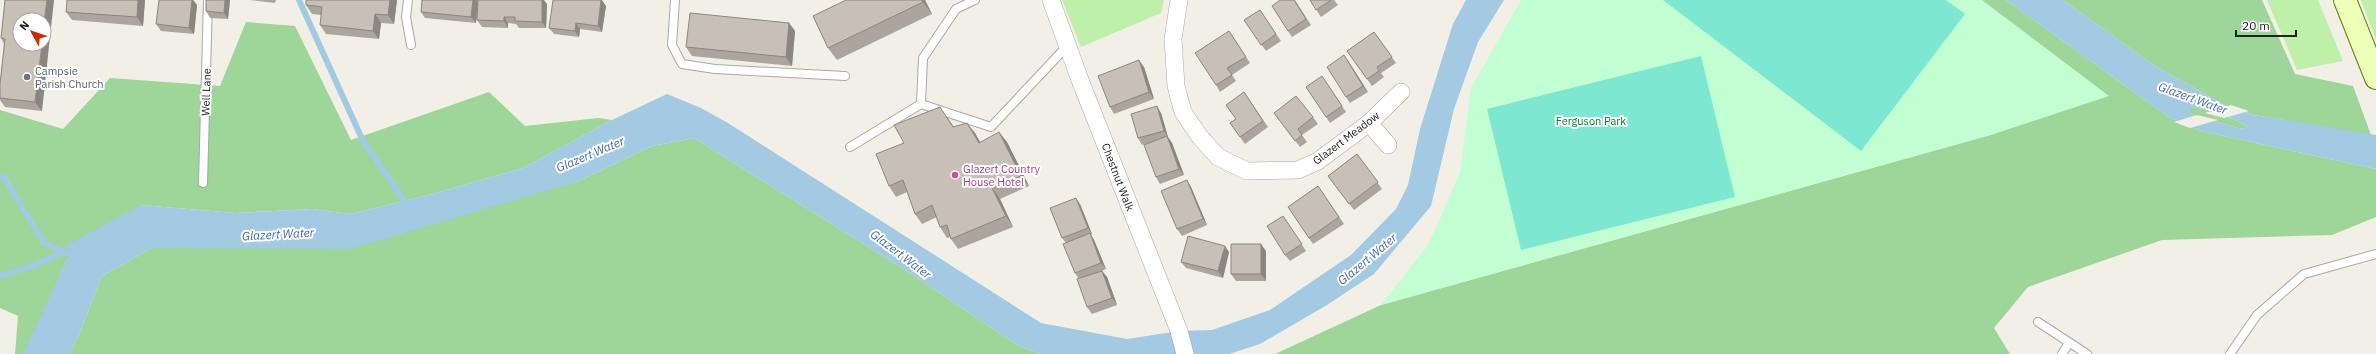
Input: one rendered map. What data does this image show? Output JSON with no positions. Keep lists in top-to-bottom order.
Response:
{
  "streets": {
    "street": ["Glazert Meadow", "Chestnut Walk"],
    "lane": ["Well Lane"]
  },
  "water": ["Glazert Water"],
  "parks": ["Ferguson Park"],
  "places": ["Campsie Parish Church", "Glazert Country House Hotel"],
  "scale_bar": "20 m",
  "north": "top left"
}
